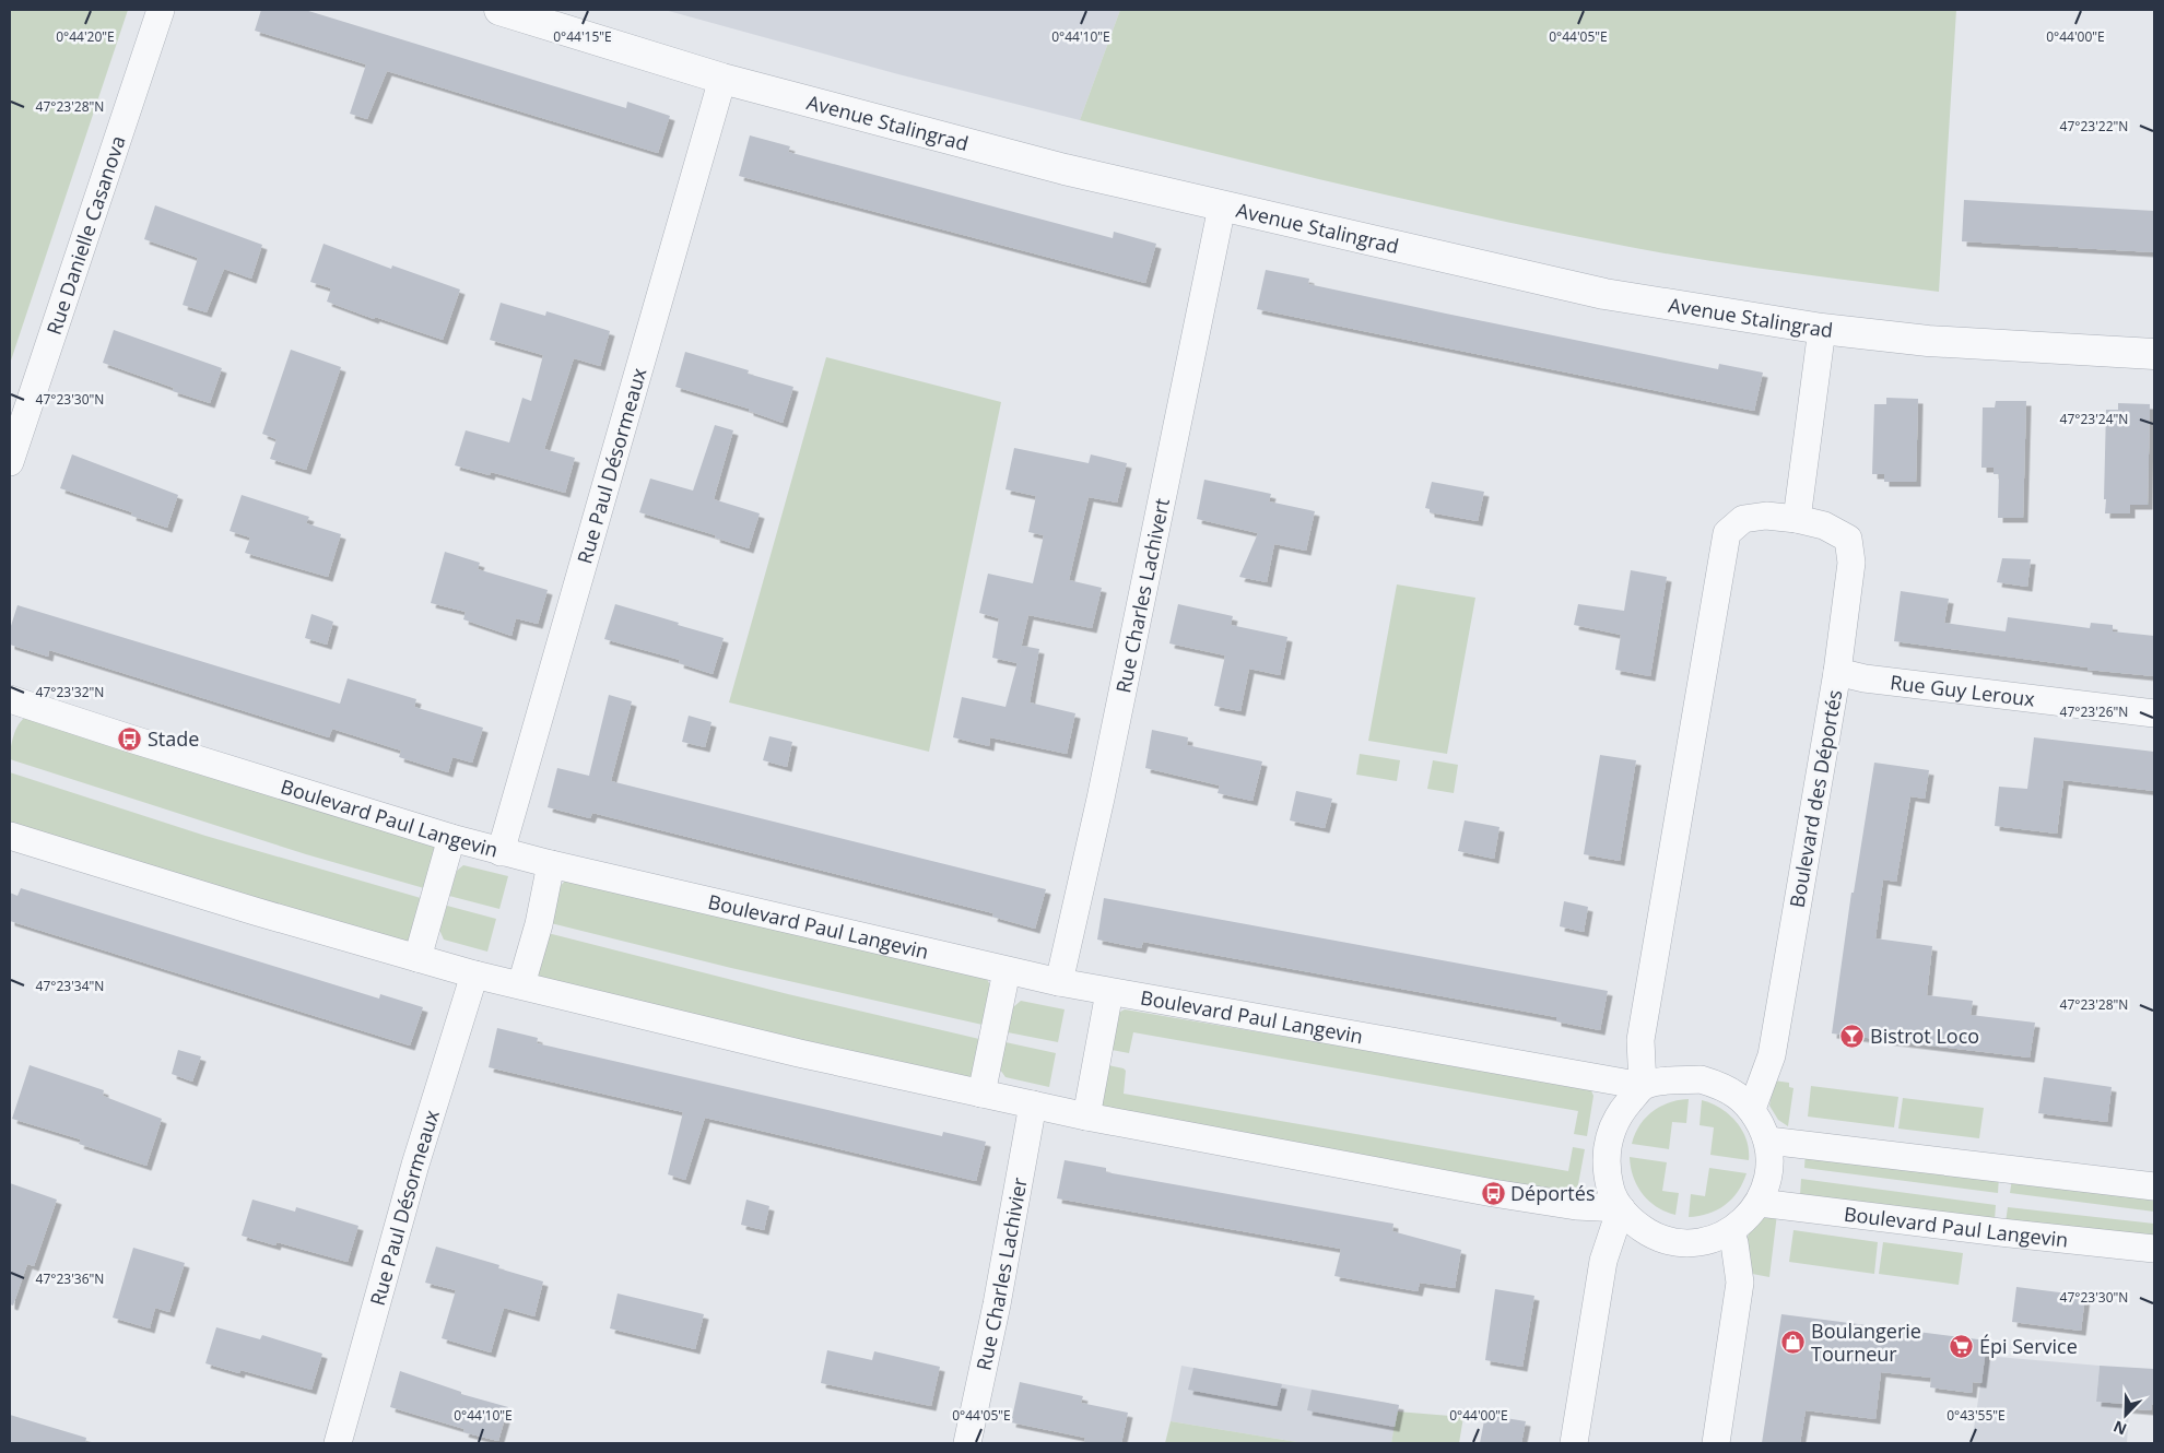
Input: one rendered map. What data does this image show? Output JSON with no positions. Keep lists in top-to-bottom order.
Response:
{
  "streets": {
    "street": [
      "Avenue Stalingrad",
      "Rue Danielle Casanova",
      "Rue Paul Désormeaux",
      "Rue Charles Lachivert",
      "Rue Guy Leroux",
      "Boulevard des Déportés",
      "Boulevard Paul Langevin",
      "Rue Charles Lachivier"
    ]
  },
  "crossings": [
    ["Avenue Stalingrad", "Rue Paul Désormeaux"],
    ["Avenue Stalingrad", "Rue Charles Lachivert"],
    ["Rue Paul Désormeaux", "Boulevard Paul Langevin"],
    ["Rue Charles Lachivert", "Boulevard Paul Langevin"],
    ["Rue Guy Leroux", "Boulevard des Déportés"],
    ["Boulevard des Déportés", "Boulevard Paul Langevin"]
  ],
  "places": {
    "bus stop": ["Stade", "Déportés"],
    "bar": ["Bistrot Loco"],
    "shop": ["Boulangerie Tourneur"],
    "supermarket": ["Épi Service"]
  },
  "north": "bottom left",
  "coordinates": [
    "0°44'20\"E",
    "0°44'15\"E",
    "0°44'10\"E",
    "0°44'05\"E",
    "0°44'00\"E",
    "47°23'28\"N",
    "47°23'22\"N",
    "47°23'30\"N",
    "47°23'24\"N",
    "47°23'32\"N",
    "47°23'26\"N",
    "47°23'34\"N",
    "47°23'36\"N",
    "0°43'55\"E"
  ]
}
